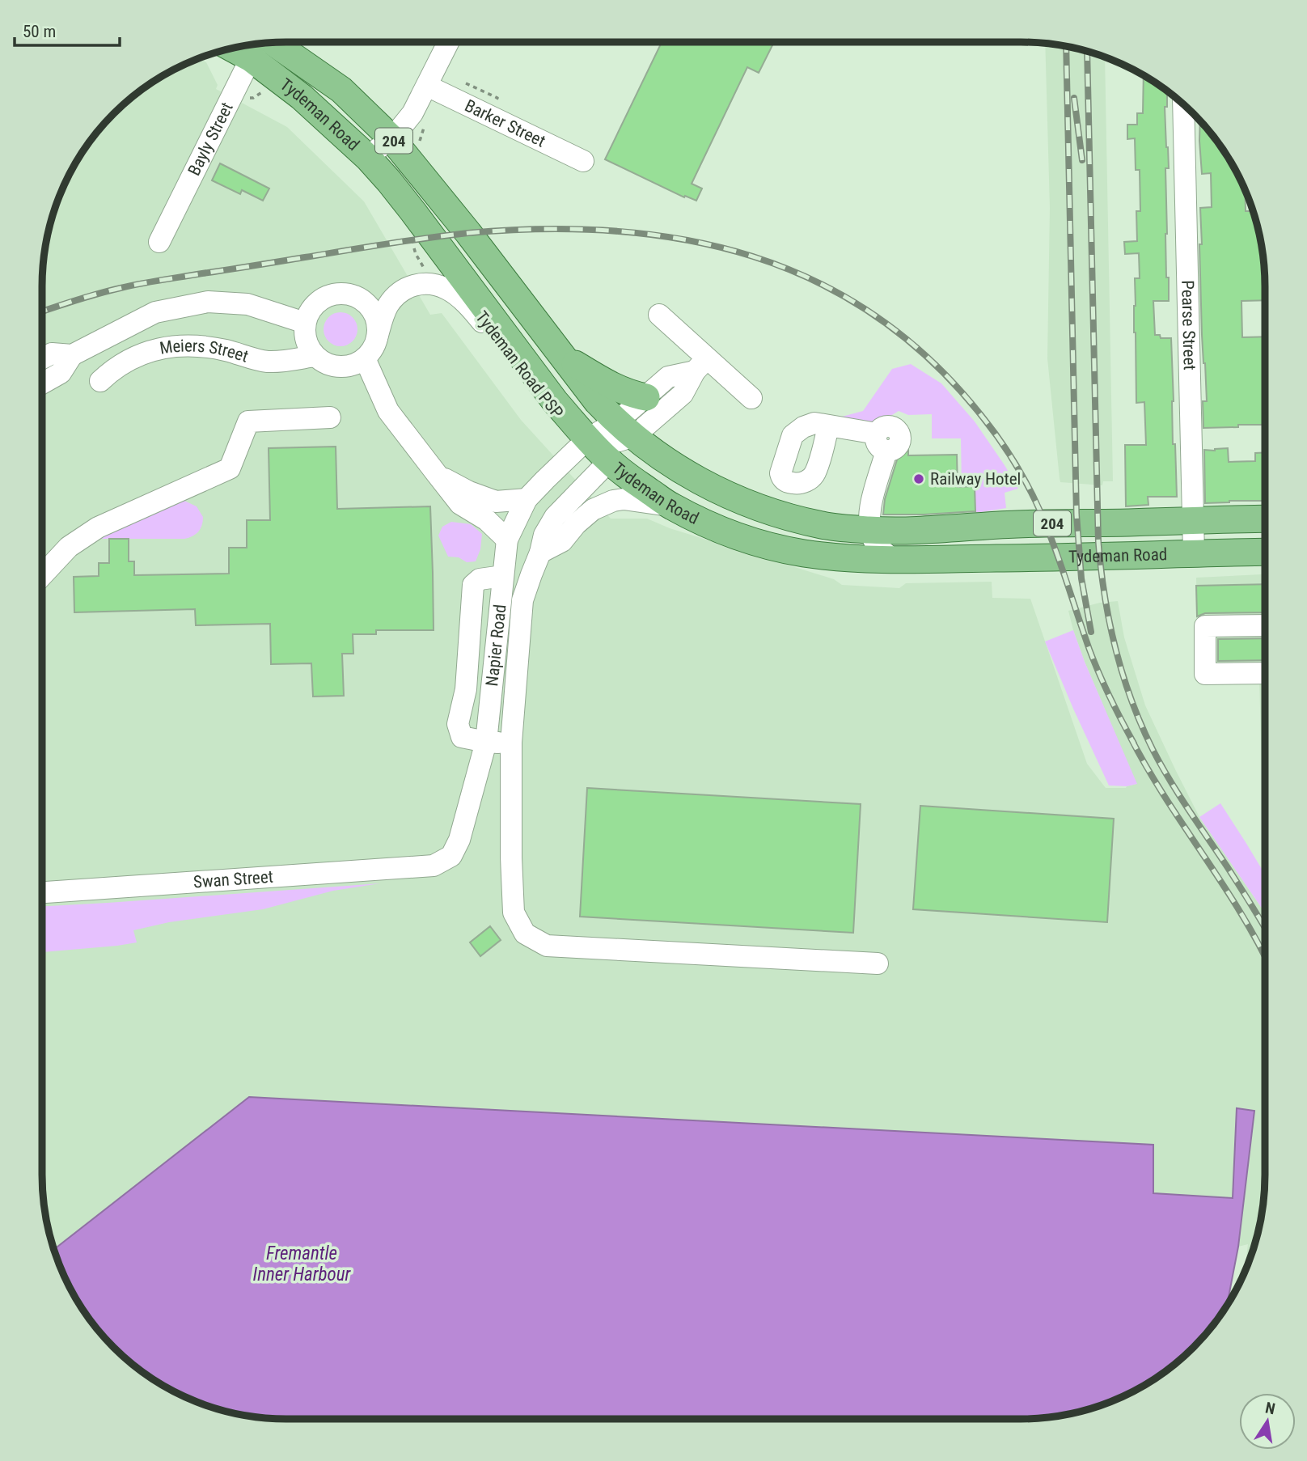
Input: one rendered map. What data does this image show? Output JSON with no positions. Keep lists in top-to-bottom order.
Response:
{
  "streets": {
    "main road": ["Tydeman Road", "204"],
    "street": [
      "Barker Street",
      "Bayly Street",
      "Pearse Street",
      "Meiers Street",
      "Napier Road",
      "Swan Street"
    ]
  },
  "crossings": [
    ["Tydeman Road", "Bayly Street"],
    ["Tydeman Road", "Pearse Street"],
    ["Tydeman Road", "Napier Road"],
    ["Napier Road", "Swan Street"]
  ],
  "water": ["Fremantle Inner Harbour"],
  "places": ["Railway Hotel"],
  "scale_bar": "50 m",
  "north": "top"
}
